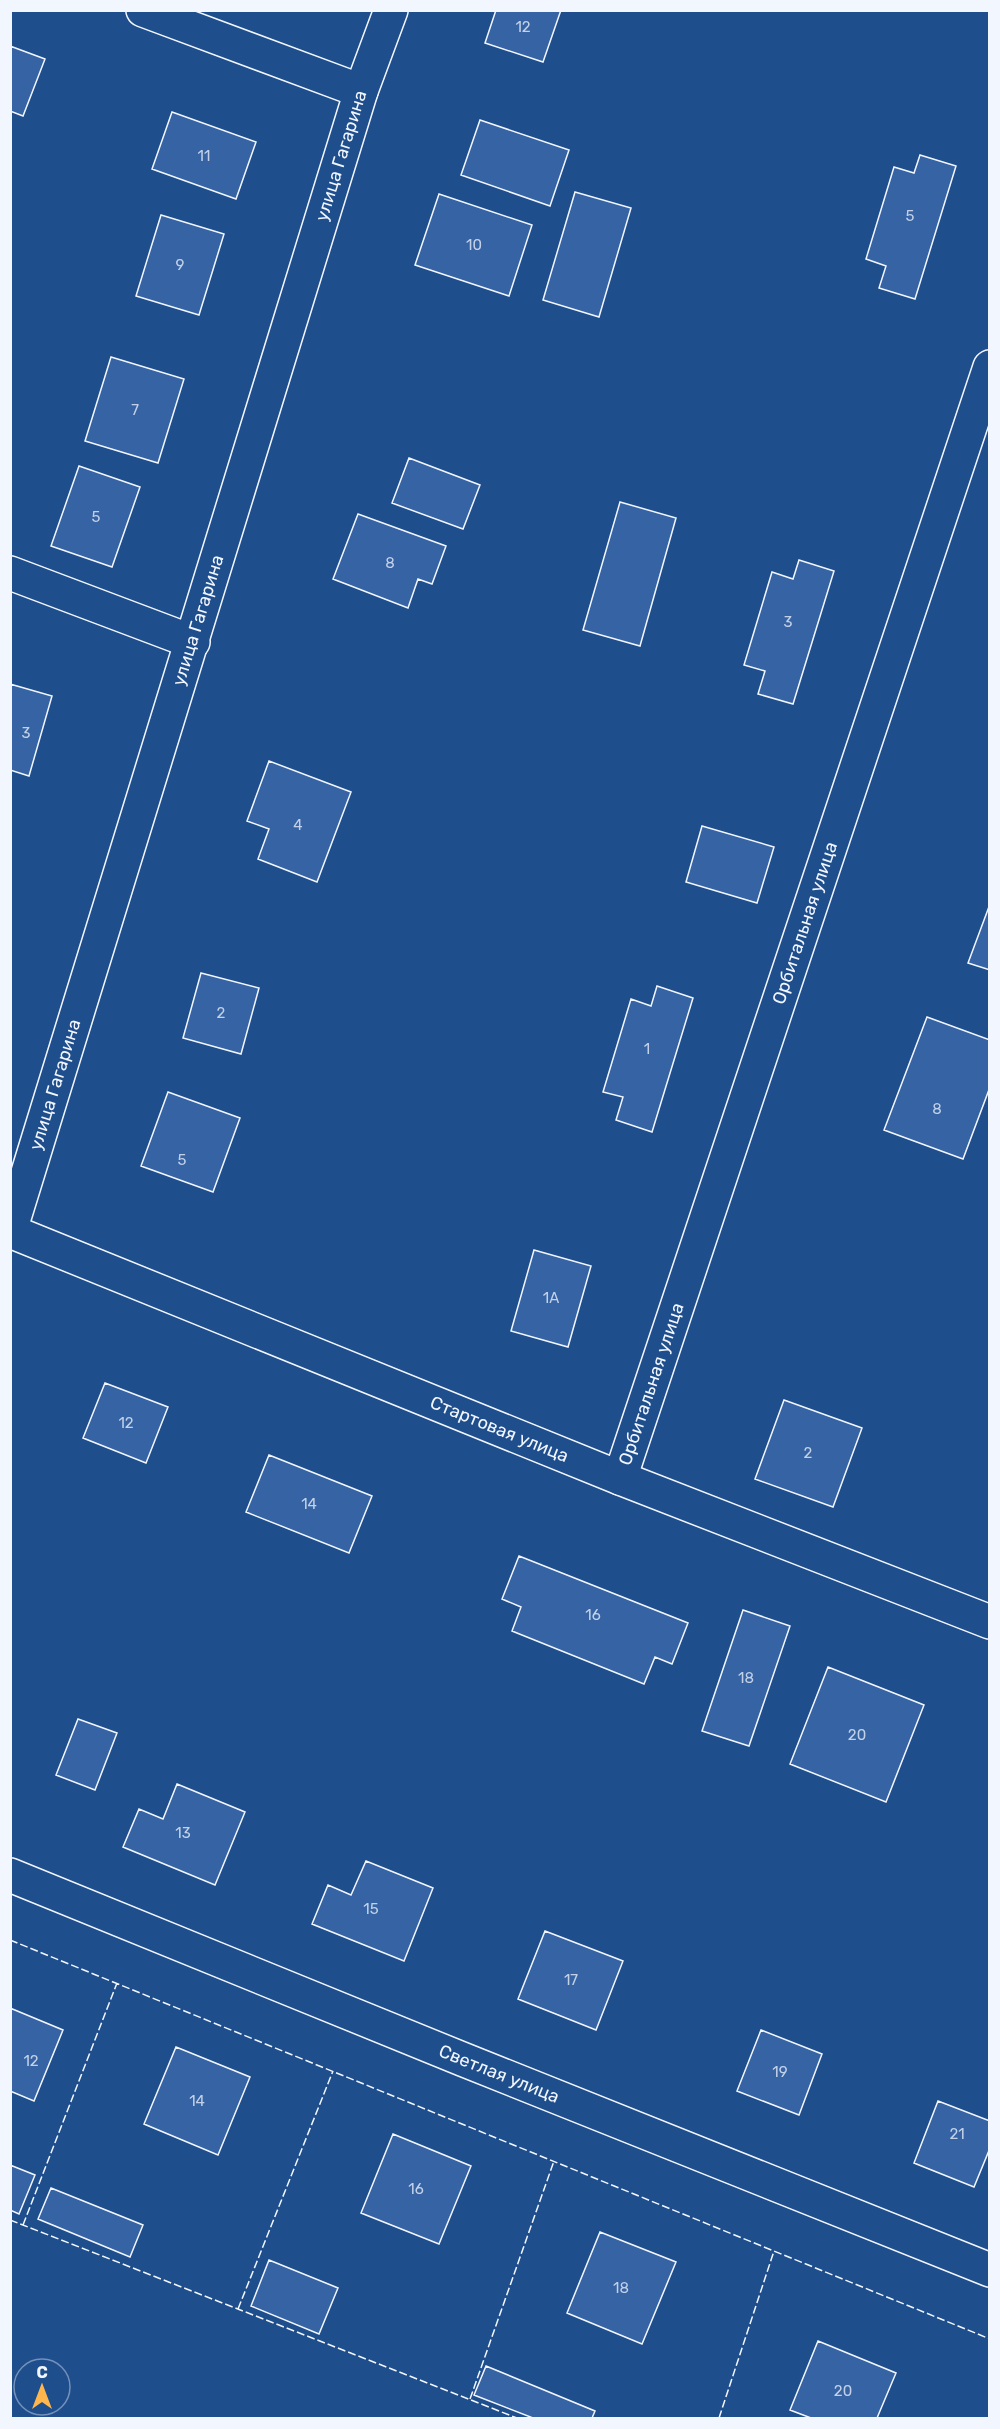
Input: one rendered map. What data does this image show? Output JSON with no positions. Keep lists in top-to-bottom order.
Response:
{
  "streets": {
    "street": [
      "улица Гагарина",
      "Орбитальная улица",
      "Стартовая улица",
      "Светлая улица"
    ]
  },
  "crossings": [
    ["улица Гагарина", "Стартовая улица"],
    ["Орбитальная улица", "Стартовая улица"]
  ],
  "house_numbers": [
    "12",
    "11",
    "5",
    "10",
    "9",
    "7",
    "5",
    "8",
    "3",
    "3",
    "4",
    "2",
    "1",
    "8",
    "5",
    "1А",
    "12",
    "2",
    "14",
    "16",
    "18",
    "20",
    "13",
    "15",
    "17",
    "12",
    "19",
    "14",
    "21",
    "16",
    "18",
    "20"
  ],
  "north": "top"
}
